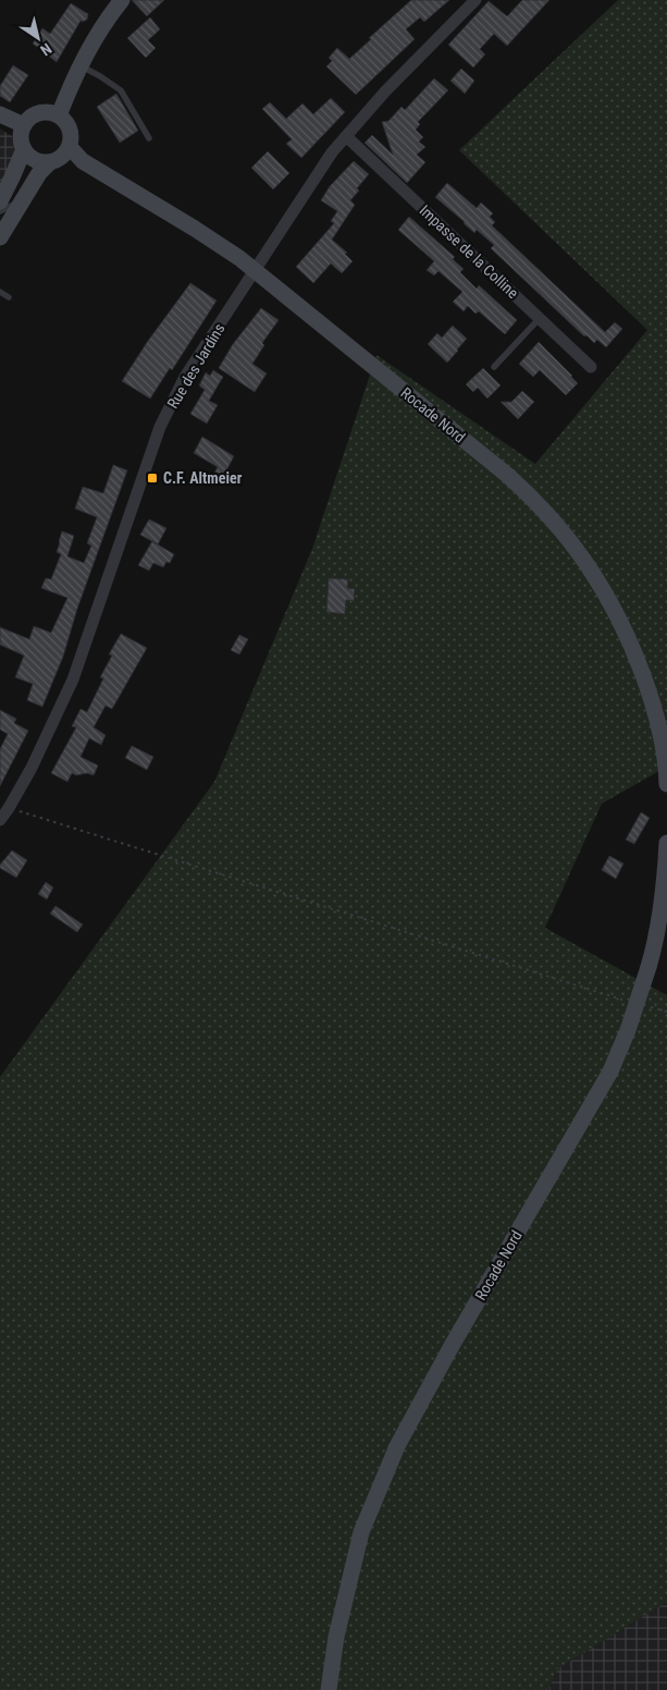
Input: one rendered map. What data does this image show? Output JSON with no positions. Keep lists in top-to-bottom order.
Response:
{
  "streets": {
    "main road": ["Rocade Nord"],
    "street": ["Impasse de la Colline", "Rue des Jardins"]
  },
  "crossings": [
    ["Impasse de la Colline", "Rue des Jardins"],
    ["Rue des Jardins", "Rocade Nord"]
  ],
  "places": {
    "transit": ["C.F. Altmeier"]
  },
  "north": "bottom right"
}
